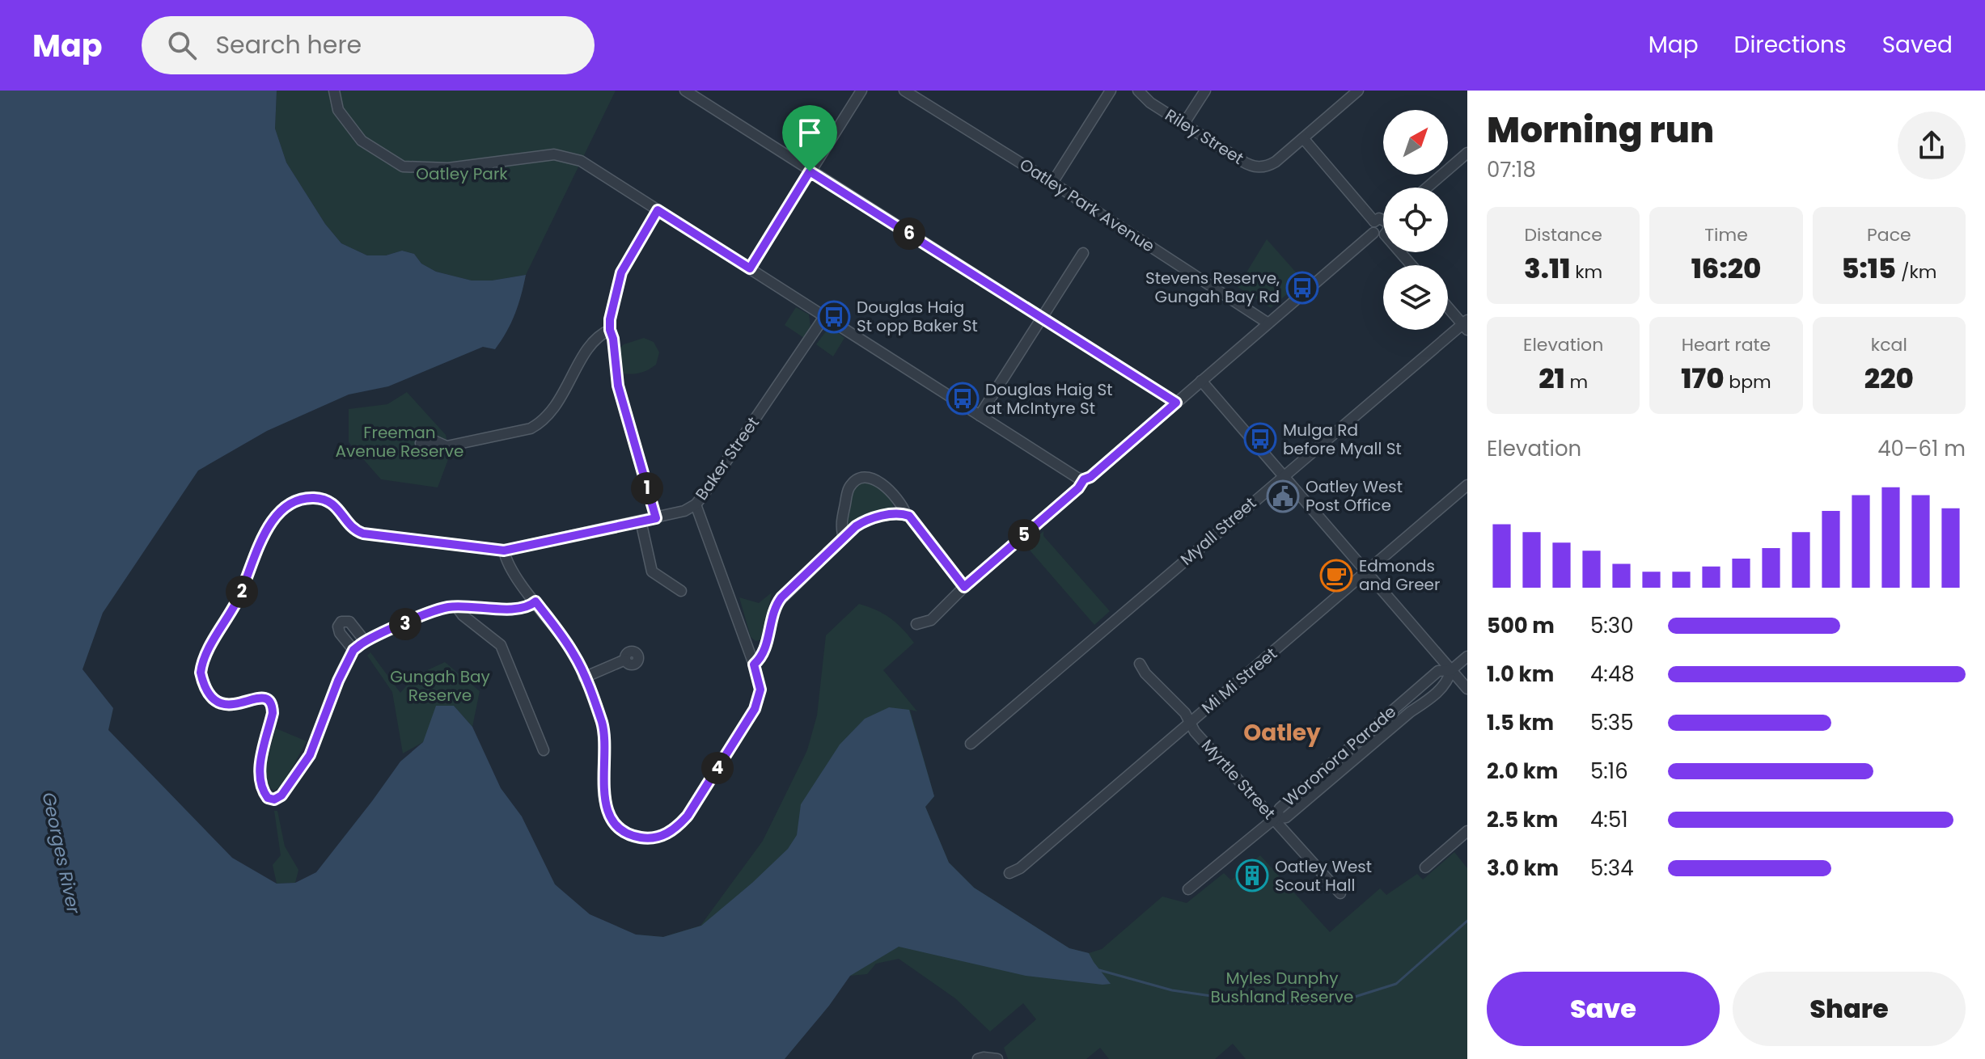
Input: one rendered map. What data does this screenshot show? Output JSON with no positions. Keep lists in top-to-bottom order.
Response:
{
  "streets": {
    "street": [
      "Riley Street",
      "Oatley Park Avenue",
      "Baker Street",
      "Myall Street",
      "Mi Mi Street",
      "Woronora Parade",
      "Myrtle Street"
    ]
  },
  "crossings": [
    ["Mi Mi Street", "Myrtle Street"],
    ["Woronora Parade", "Myrtle Street"]
  ],
  "districts": ["Oatley"],
  "water": ["Georges River"],
  "parks": [
    "Oatley Park",
    "Freeman Avenue Reserve",
    "Gungah Bay Reserve",
    "Myles Dunphy Bushland Reserve"
  ],
  "places": {
    "bus stop": [
      "Stevens Reserve, Gungah Bay Rd",
      "Douglas Haig St opp Baker St",
      "Douglas Haig St at McIntyre St",
      "Mulga Rd before Myall St"
    ],
    "public building": ["Oatley West Post Office"],
    "cafe": ["Edmonds and Greer"],
    "building": ["Oatley West Scout Hall"]
  },
  "north": "top right",
  "page": {
    "header": "Map",
    "search": "Search here",
    "nav": ["Map", "Directions", "Saved"],
    "heading": ["Morning run", "07:18"],
    "stats": [
      ["Distance", "3.11 km"],
      ["Time", "16:20"],
      ["Pace", "5:15 /km"],
      ["Elevation", "21 m"],
      ["Heart rate", "170 bpm"],
      ["kcal", "220"]
    ],
    "pins": [
      "6",
      "1",
      "5",
      "2",
      "3",
      "4"
    ],
    "chart": ["Elevation", "40–61 m"],
    "list": [
      {
        "name": "500 m",
        "note": "5:30"
      },
      {
        "name": "1.0 km",
        "note": "4:48"
      },
      {
        "name": "1.5 km",
        "note": "5:35"
      },
      {
        "name": "2.0 km",
        "note": "5:16"
      },
      {
        "name": "2.5 km",
        "note": "4:51"
      },
      {
        "name": "3.0 km",
        "note": "5:34"
      }
    ],
    "buttons": ["Save", "Share"]
  }
}
